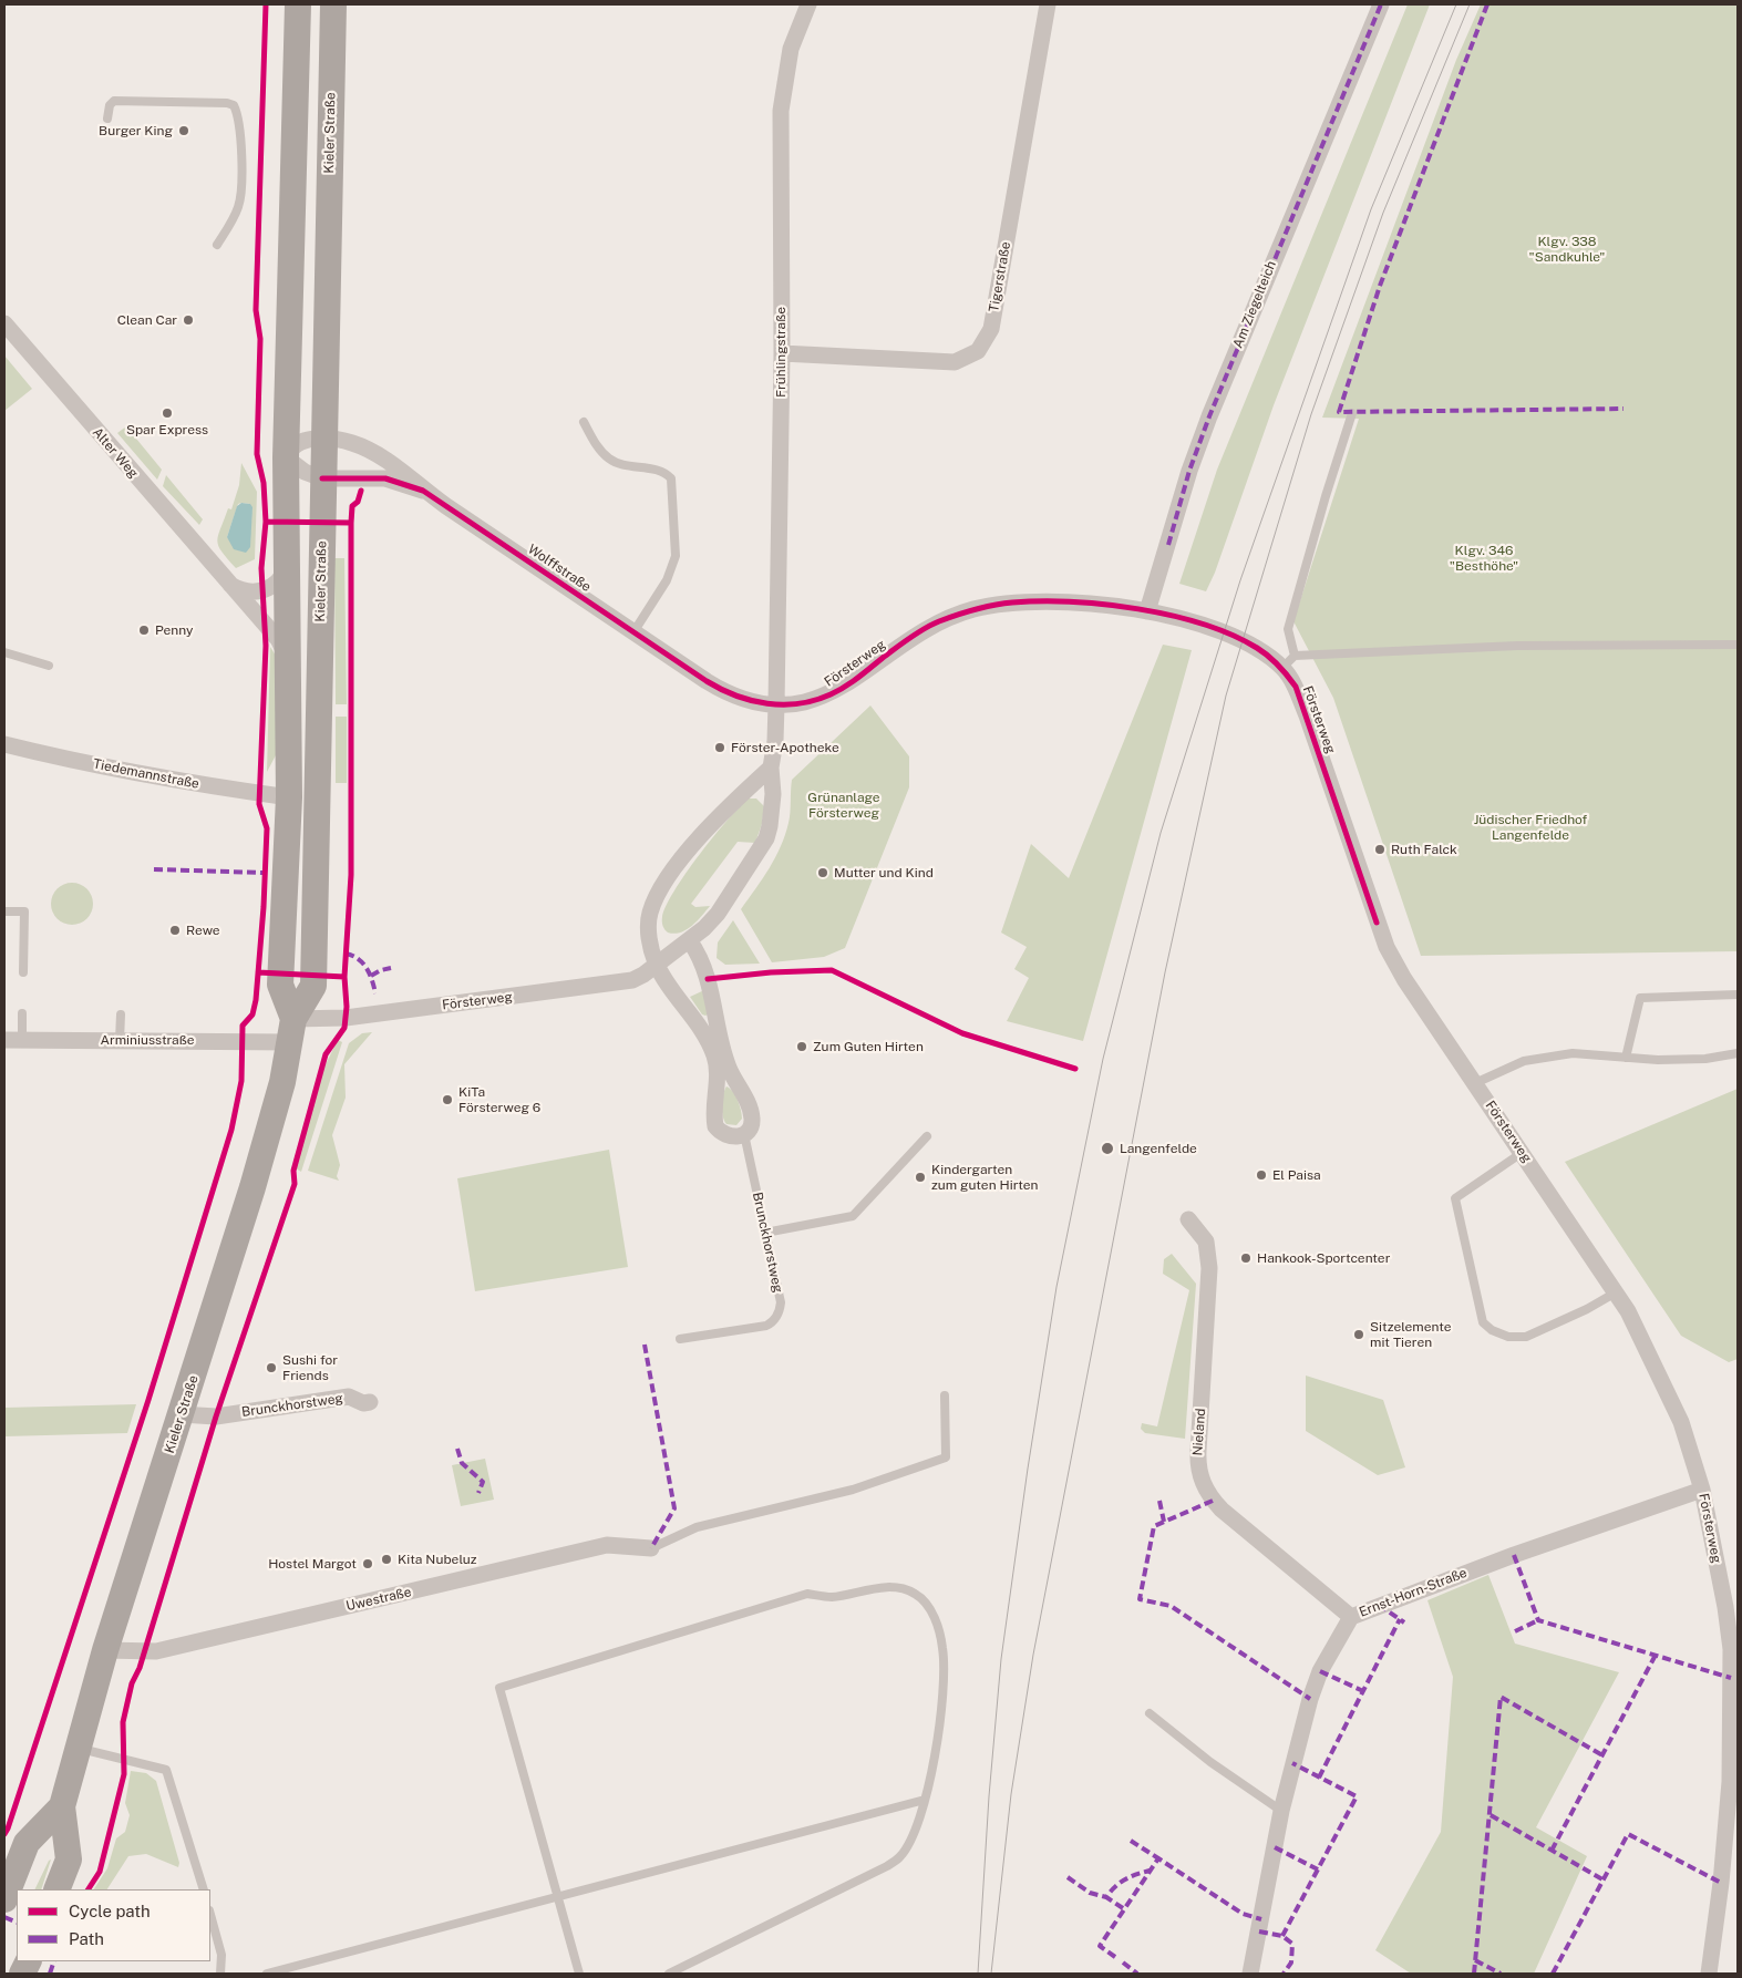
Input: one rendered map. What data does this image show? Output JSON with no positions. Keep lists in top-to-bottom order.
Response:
{
  "streets": {
    "main road": ["Kieler Straße"],
    "street": [
      "Tigerstraße",
      "Am Ziegelteich",
      "Frühlingstraße",
      "Alter Weg",
      "Wolffstraße",
      "Försterweg",
      "Tiedemannstraße",
      "Arminiusstraße",
      "Brunckhorstweg",
      "Nieland",
      "Ernst-Horn-Straße",
      "Uwestraße"
    ]
  },
  "crossings": [
    ["Kieler Straße", "Wolffstraße"],
    ["Kieler Straße", "Försterweg"],
    ["Kieler Straße", "Arminiusstraße"],
    ["Kieler Straße", "Brunckhorstweg"],
    ["Kieler Straße", "Uwestraße"],
    ["Tigerstraße", "Frühlingstraße"],
    ["Am Ziegelteich", "Försterweg"],
    ["Frühlingstraße", "Wolffstraße"],
    ["Frühlingstraße", "Försterweg"],
    ["Wolffstraße", "Försterweg"],
    ["Försterweg", "Arminiusstraße"],
    ["Försterweg", "Ernst-Horn-Straße"],
    ["Nieland", "Ernst-Horn-Straße"]
  ],
  "parks": [
    "Klgv. 338 \"Sandkuhle\"",
    "Klgv. 346 \"Besthöhe\"",
    "Grünanlage Försterweg",
    "Jüdischer Friedhof Langenfelde"
  ],
  "places": [
    "Burger King",
    "Clean Car",
    "Spar Express",
    "Penny",
    "Förster-Apotheke",
    "Ruth Falck",
    "Mutter und Kind",
    "Rewe",
    "Zum Guten Hirten",
    "KiTa Försterweg 6",
    "Langenfelde",
    "El Paisa",
    "Kindergarten zum guten Hirten",
    "Hankook-Sportcenter",
    "Sitzelemente mit Tieren",
    "Sushi for Friends",
    "Kita Nubeluz",
    "Hostel Margot"
  ],
  "legend": ["Cycle path", "Path"]
}
